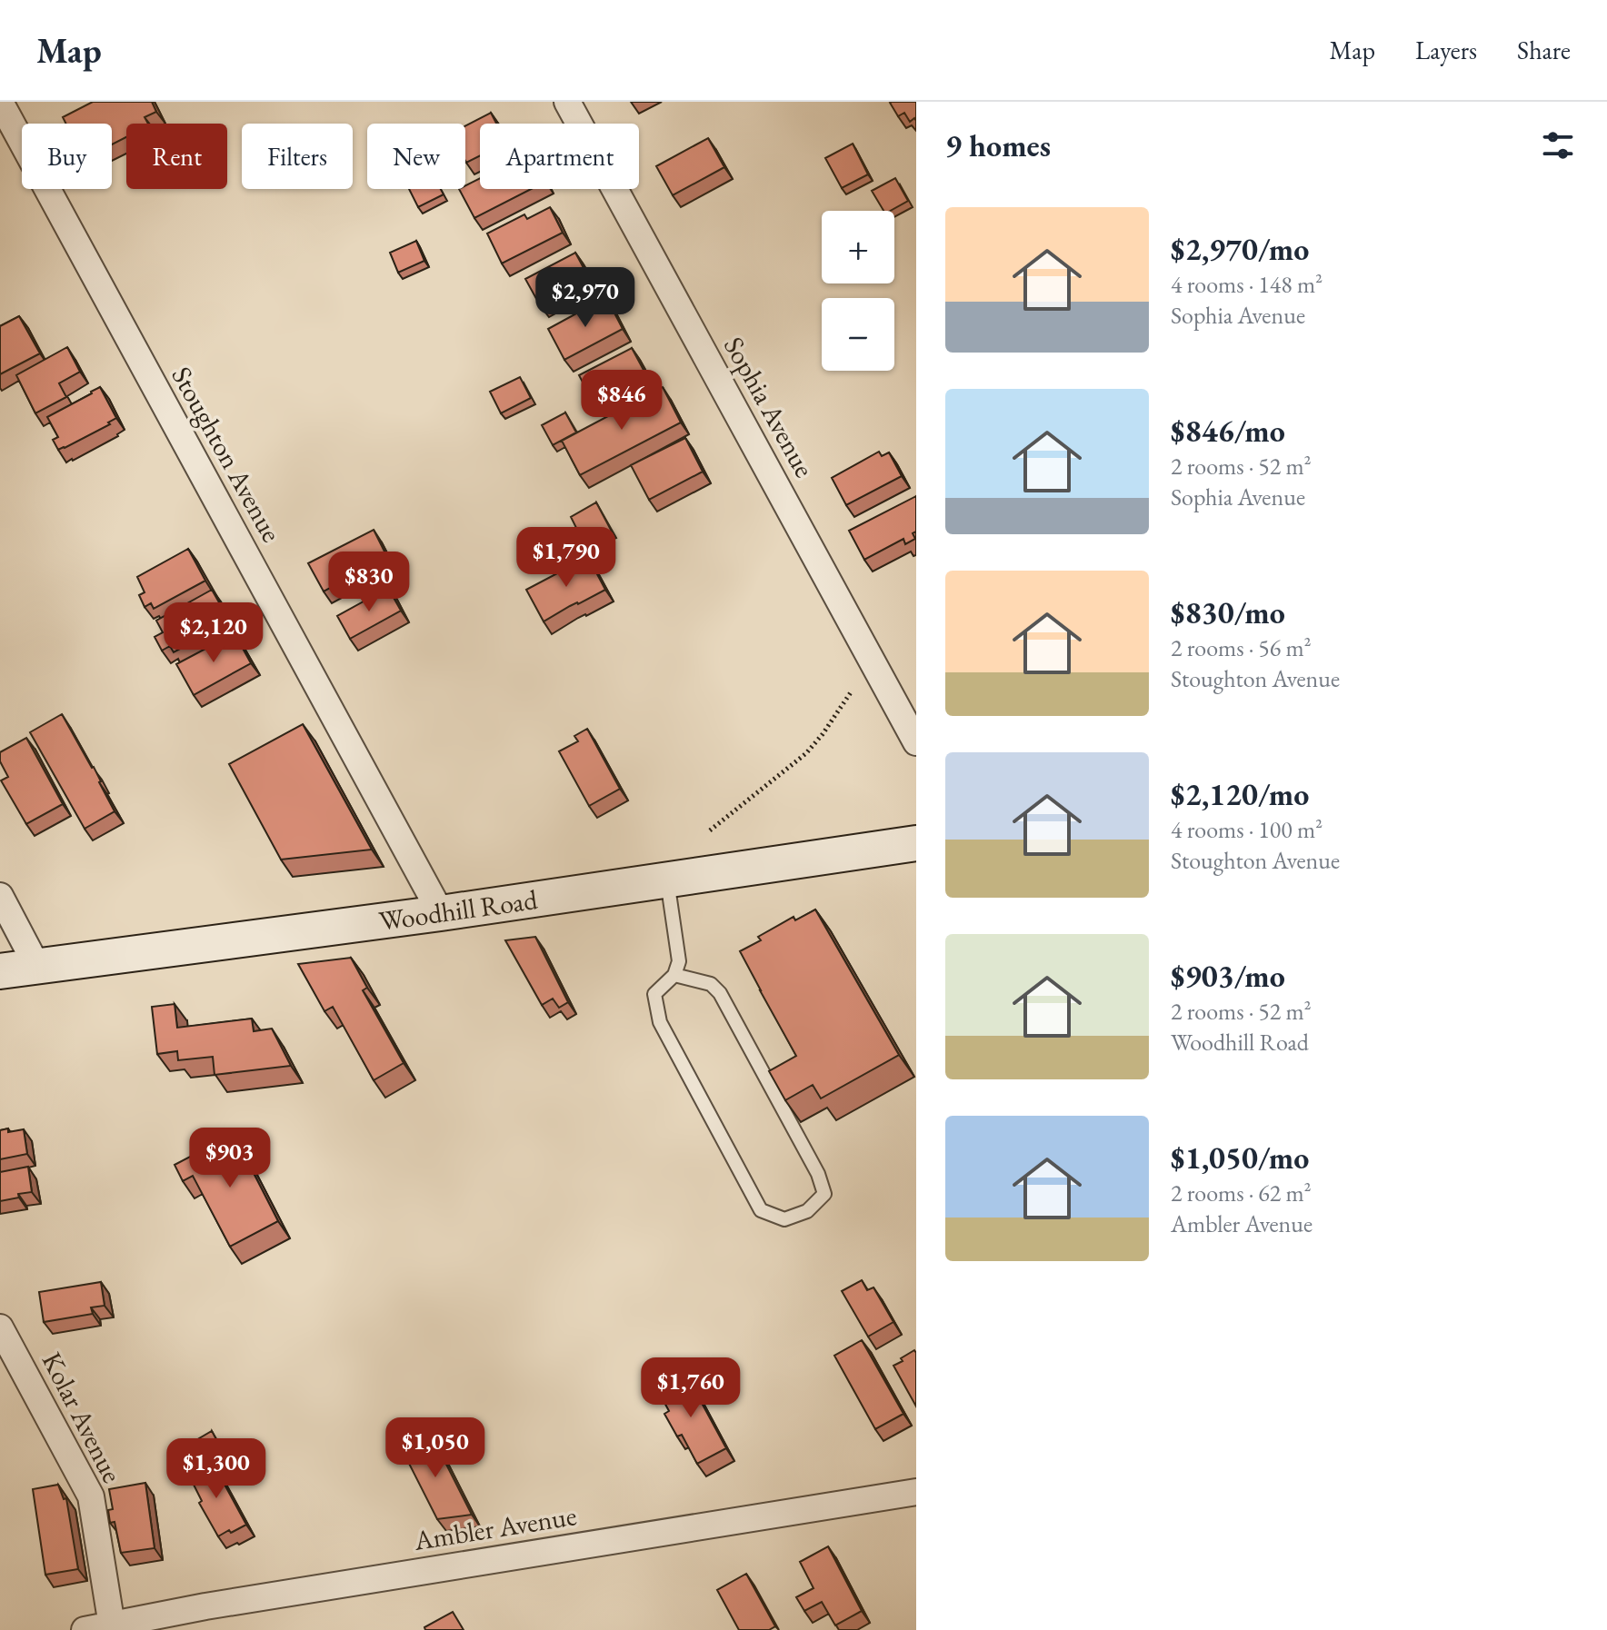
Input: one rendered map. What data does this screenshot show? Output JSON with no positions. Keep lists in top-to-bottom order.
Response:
{
  "streets": {
    "main road": ["Woodhill Road"],
    "street": [
      "Sophia Avenue",
      "Stoughton Avenue",
      "Kolar Avenue",
      "Ambler Avenue"
    ]
  },
  "crossings": [
    ["Stoughton Avenue", "Woodhill Road"],
    ["Kolar Avenue", "Ambler Avenue"]
  ],
  "page": {
    "header": "Map",
    "nav": ["Map", "Layers", "Share"],
    "heading": "9 homes",
    "chip": [
      "Buy",
      "Rent",
      "Filters",
      "New",
      "Apartment"
    ],
    "list": [
      {
        "name": "$2,970/mo",
        "note": "4 rooms · 148 m² · Sophia Avenue"
      },
      {
        "name": "$846/mo",
        "note": "2 rooms · 52 m² · Sophia Avenue"
      },
      {
        "name": "$830/mo",
        "note": "2 rooms · 56 m² · Stoughton Avenue"
      },
      {
        "name": "$2,120/mo",
        "note": "4 rooms · 100 m² · Stoughton Avenue"
      },
      {
        "name": "$903/mo",
        "note": "2 rooms · 52 m² · Woodhill Road"
      },
      {
        "name": "$1,050/mo",
        "note": "2 rooms · 62 m² · Ambler Avenue"
      }
    ],
    "map_buttons": ["+", "−"],
    "price": [
      "$2,970",
      "$846",
      "$1,790",
      "$830",
      "$2,120",
      "$903",
      "$1,760",
      "$1,050",
      "$1,300"
    ]
  }
}
